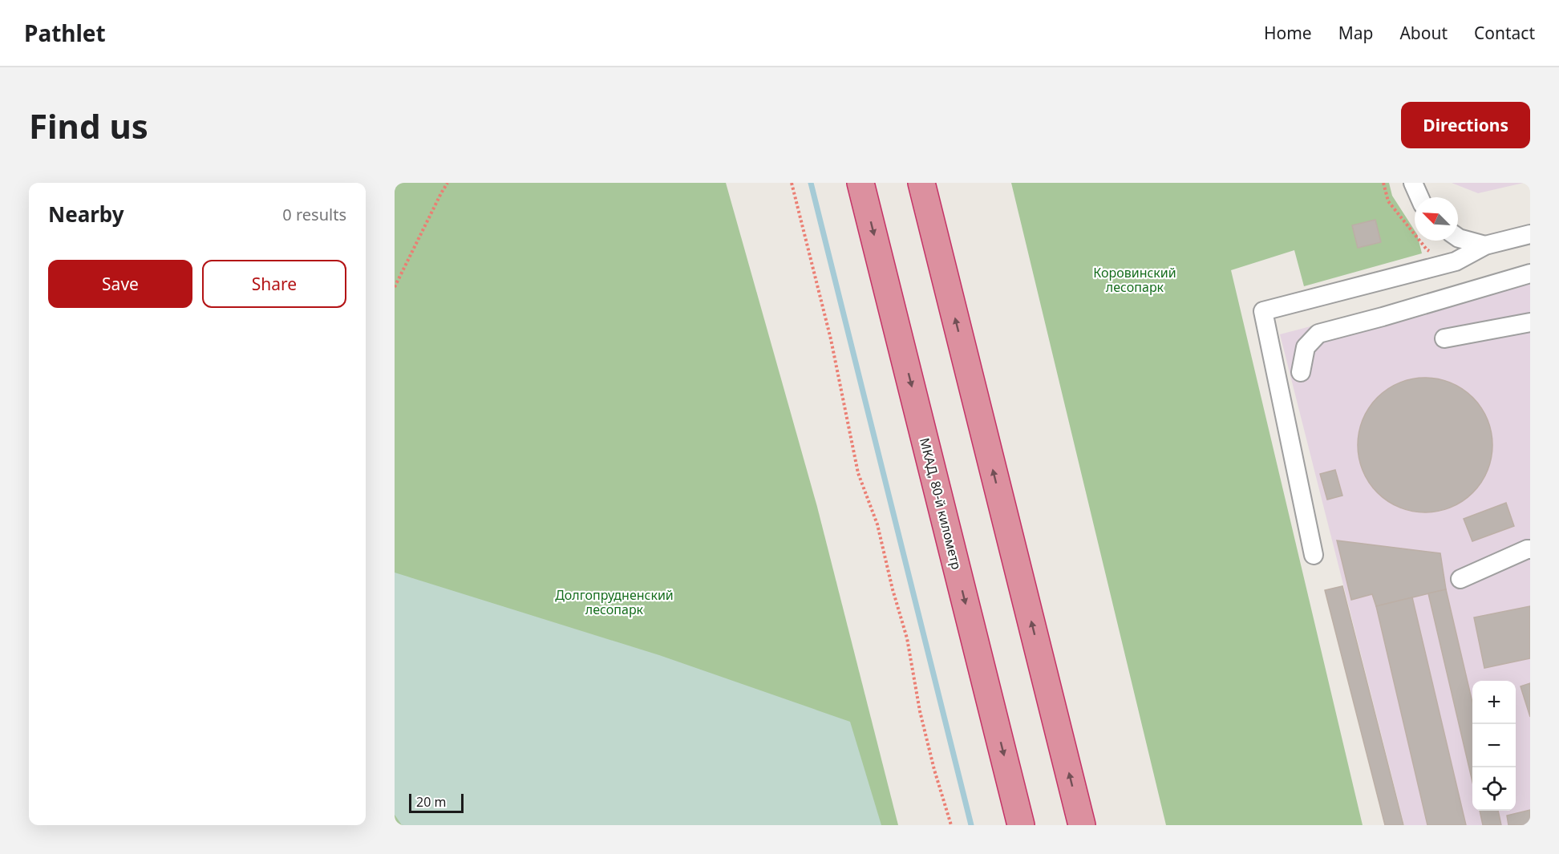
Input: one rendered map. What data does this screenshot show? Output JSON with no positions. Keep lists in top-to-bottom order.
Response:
{
  "streets": {
    "highway": ["МКАД, 80-й километр"]
  },
  "parks": ["Коровинский лесопарк", "Долгопрудненский лесопарк"],
  "scale_bar": "20 m",
  "north": "top left",
  "page": {
    "header": "Pathlet",
    "nav": [
      "Home",
      "Map",
      "About",
      "Contact"
    ],
    "buttons": [
      "Directions",
      ["Save", "Share"]
    ],
    "title": "Find us",
    "heading": ["Nearby", "0 results"],
    "map_buttons": ["+", "−"],
    "scale": "20 m"
  }
}
